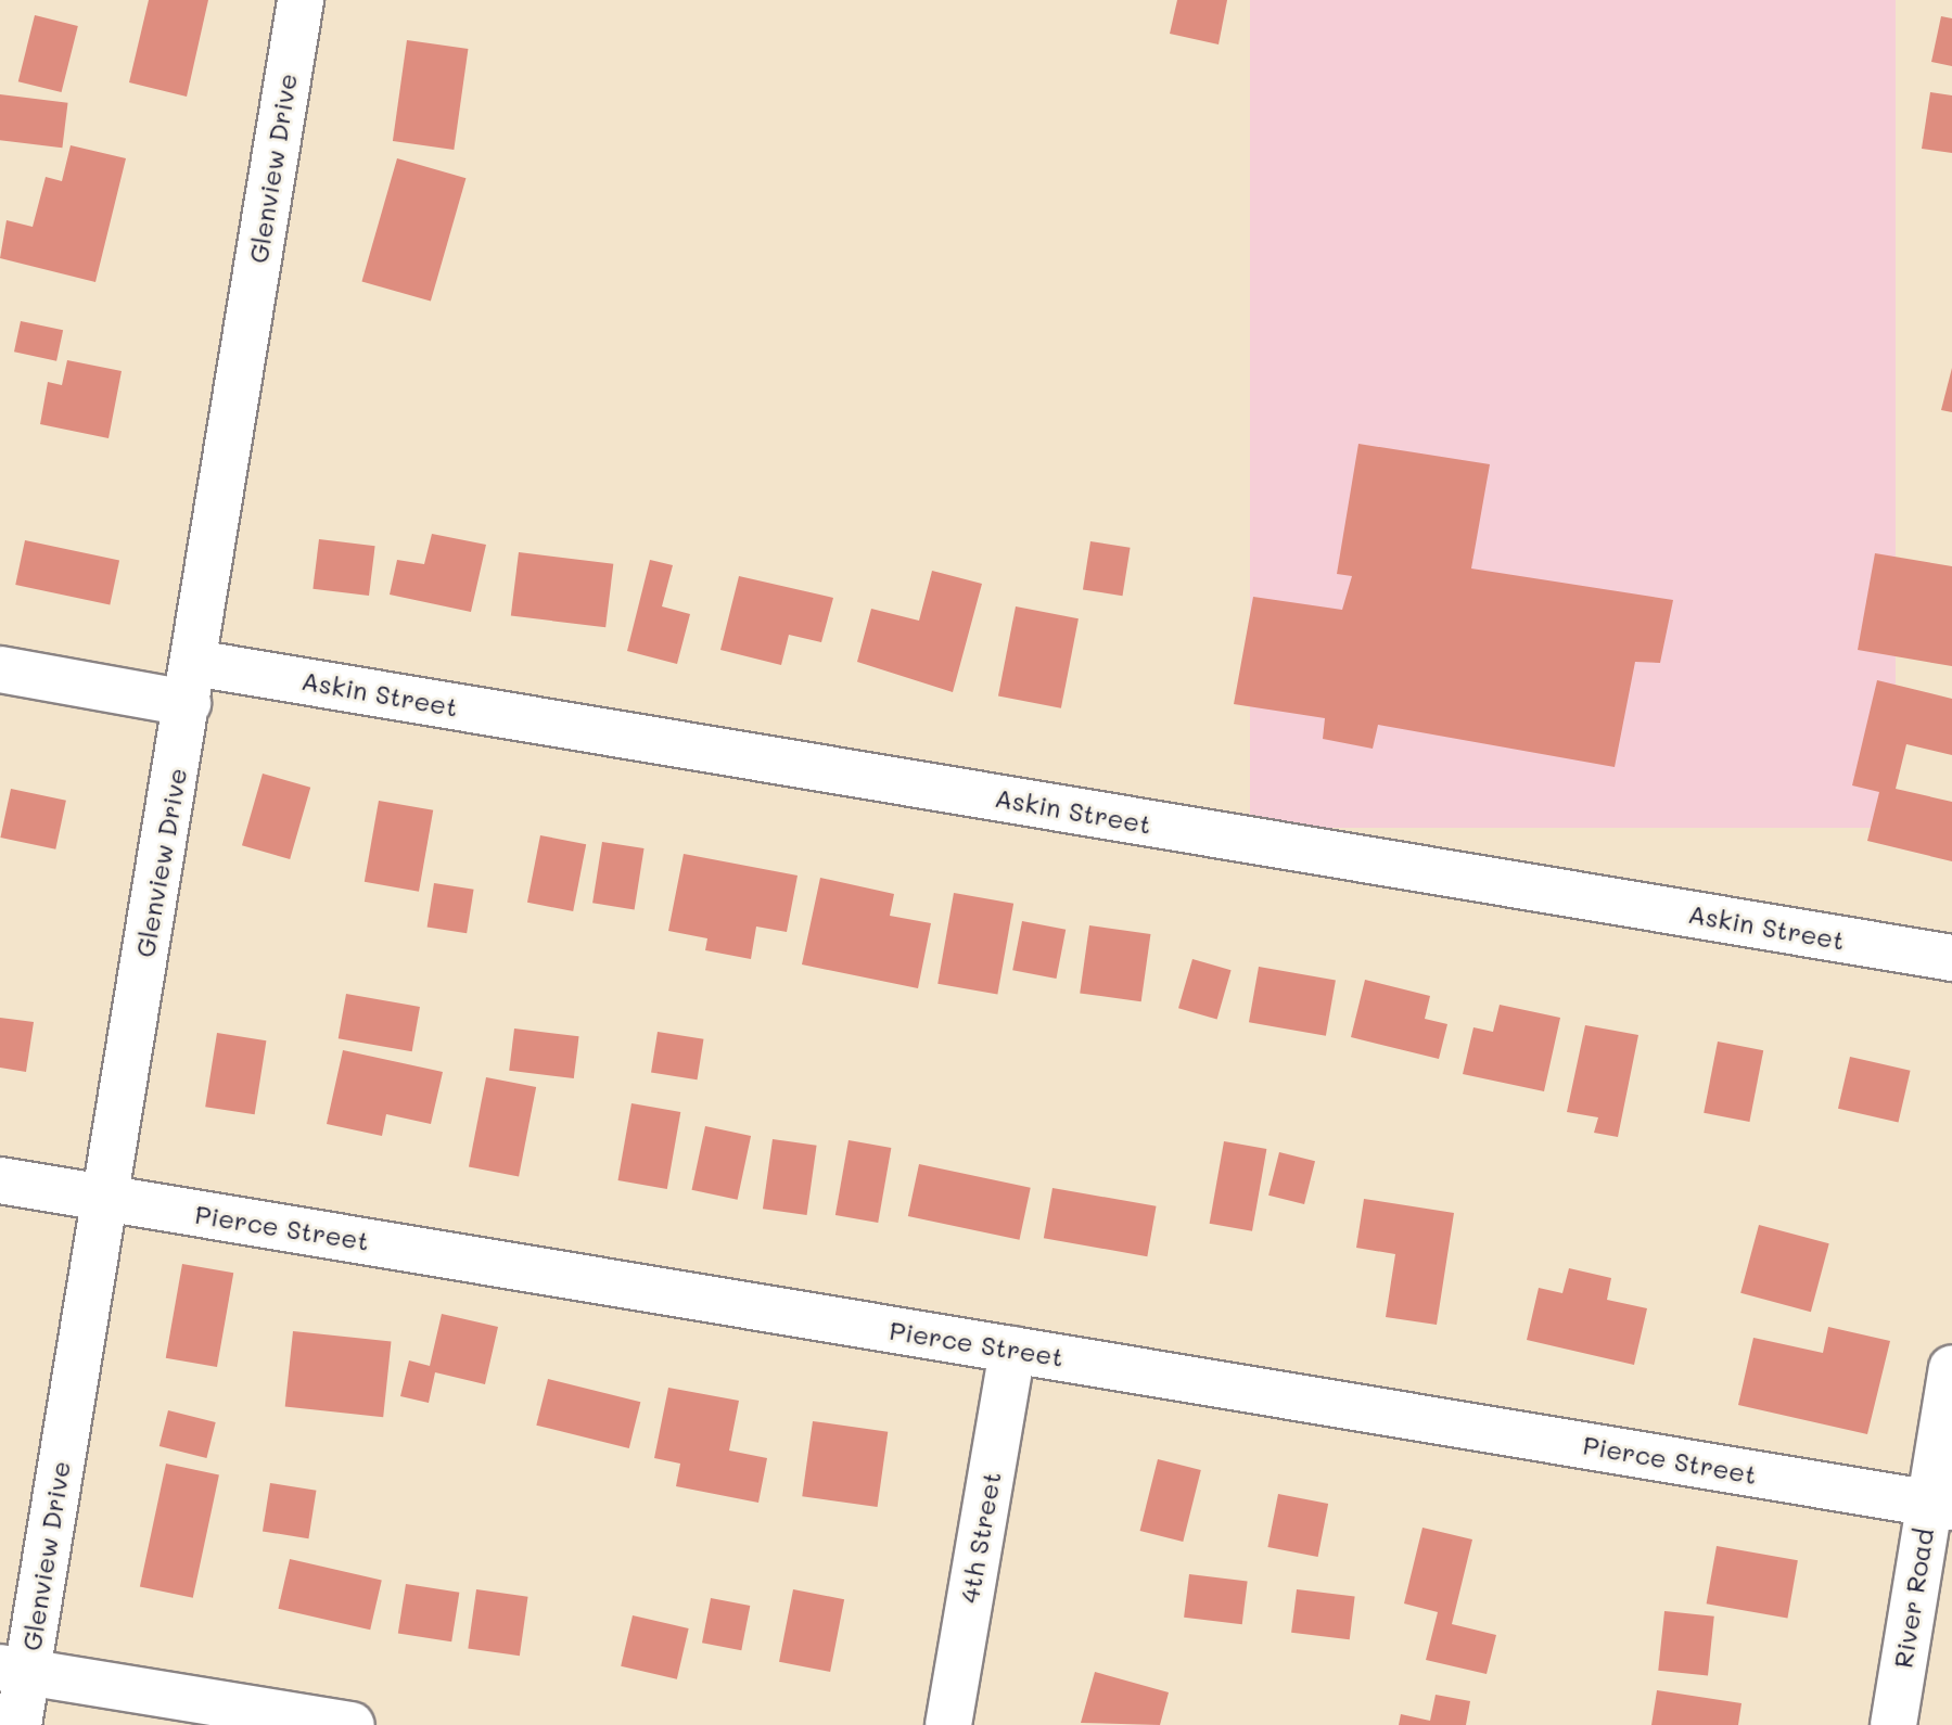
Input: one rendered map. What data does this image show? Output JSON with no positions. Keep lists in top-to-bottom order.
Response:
{
  "streets": {
    "street": [
      "Glenview Drive",
      "Askin Street",
      "Pierce Street",
      "4th Street",
      "River Road"
    ]
  },
  "crossings": [
    ["Glenview Drive", "Askin Street"],
    ["Glenview Drive", "Pierce Street"],
    ["Pierce Street", "4th Street"],
    ["Pierce Street", "River Road"]
  ]
}
